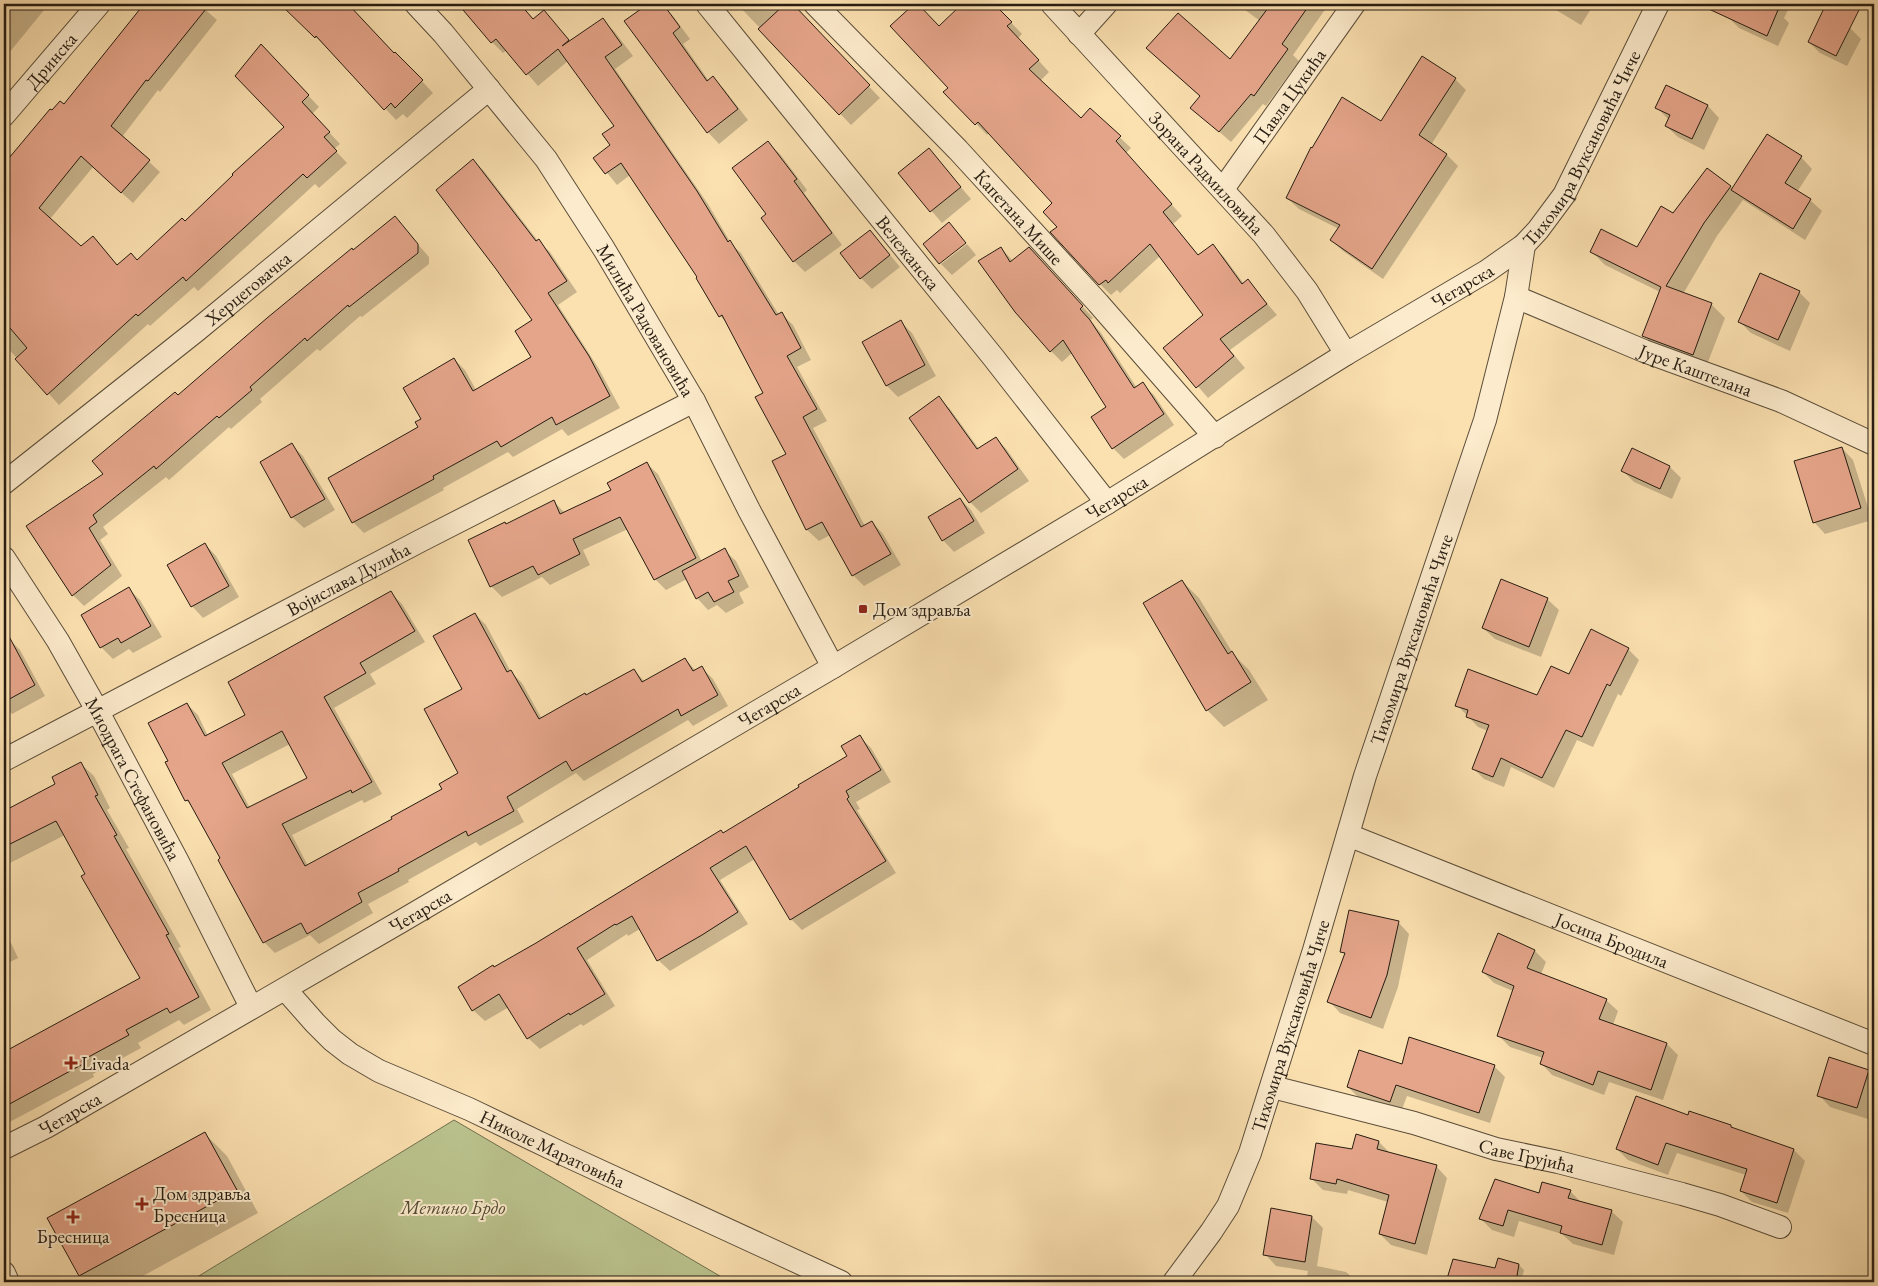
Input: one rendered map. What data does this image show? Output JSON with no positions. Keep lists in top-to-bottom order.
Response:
{
  "streets": {
    "street": [
      "Дринска",
      "Павла Цукића",
      "Тихомира Вуксановића Чиче",
      "Зорана Радмиловића",
      "Капетана Мише",
      "Вележанска",
      "Чегарска",
      "Херцеговачка",
      "Милића Радовановића",
      "Јуре Каштелана",
      "Војислава Дулића",
      "Миодрага Стефановића",
      "Јосипа Бродила",
      "Николе Маратовића",
      "Саве Грујића"
    ]
  },
  "crossings": [
    ["Павла Цукића", "Зорана Радмиловића"],
    ["Тихомира Вуксановића Чиче", "Чегарска"],
    ["Тихомира Вуксановића Чиче", "Јуре Каштелана"],
    ["Тихомира Вуксановића Чиче", "Јосипа Бродила"],
    ["Тихомира Вуксановића Чиче", "Саве Грујића"],
    ["Зорана Радмиловића", "Чегарска"],
    ["Капетана Мише", "Чегарска"],
    ["Вележанска", "Чегарска"],
    ["Чегарска", "Милића Радовановића"],
    ["Чегарска", "Миодрага Стефановића"],
    ["Чегарска", "Николе Маратовића"],
    ["Херцеговачка", "Милића Радовановића"],
    ["Милића Радовановића", "Војислава Дулића"],
    ["Војислава Дулића", "Миодрага Стефановића"]
  ],
  "parks": ["Метино Брдо"],
  "places": {
    "transit": ["Дом здравља"],
    "health": ["Livada", "Дом здравља Бресница", "Бресница"]
  }
}
